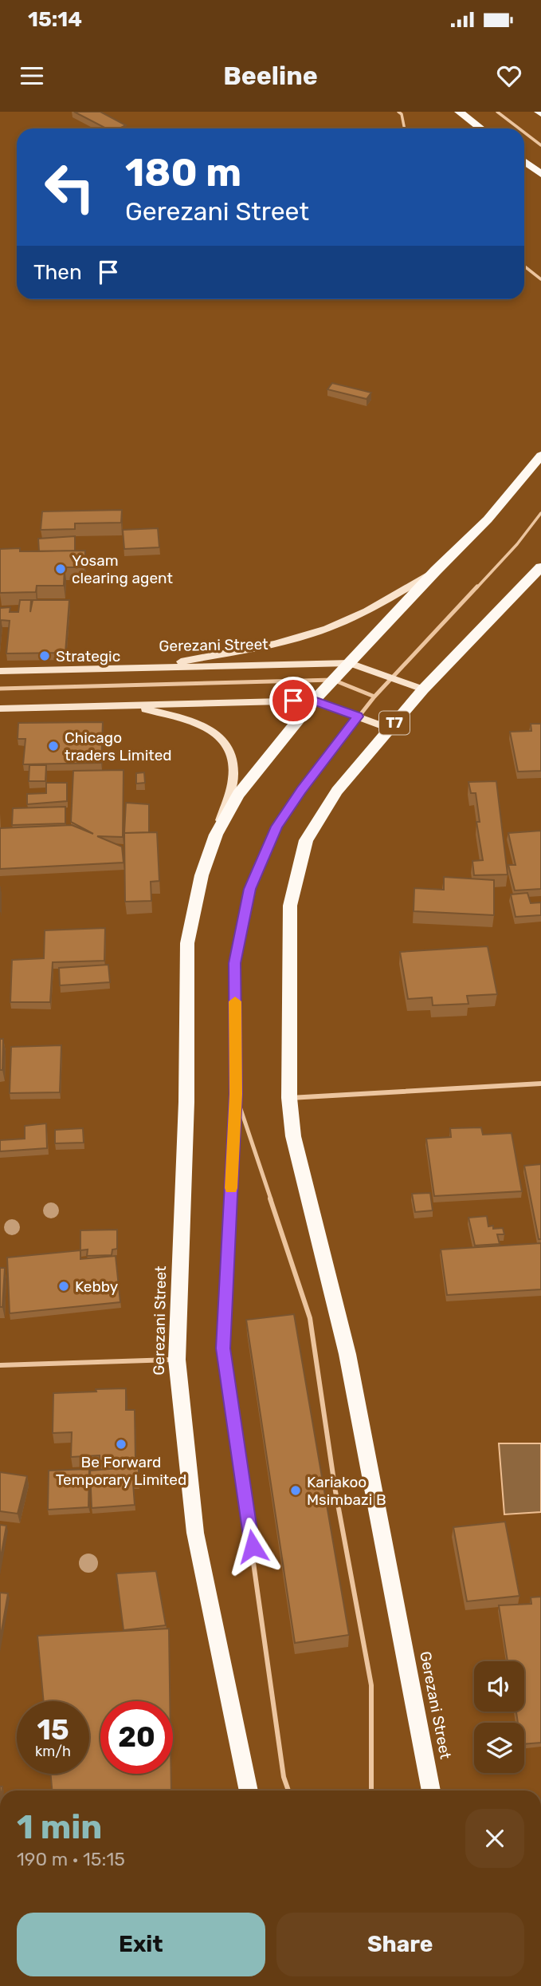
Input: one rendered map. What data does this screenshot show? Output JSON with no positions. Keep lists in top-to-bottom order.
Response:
{
  "streets": {
    "highway": ["Gerezani Street", "T7"]
  },
  "crossings": [
    ["Gerezani Street", "T7"]
  ],
  "places": [
    "Yosam clearing agent",
    "Strategic",
    "Chicago traders Limited",
    "Kebby",
    "Be Forward Temporary Limited",
    "Kariakoo Msimbazi B"
  ],
  "page": {
    "status": "15:14",
    "header": "Beeline",
    "turn": ["180 m", "Gerezani Street"],
    "then": "Then",
    "speed": "15 km/h",
    "limit": "20",
    "heading": ["1 min", "190 m · 15:15"],
    "buttons": ["Exit", "Share"]
  }
}
